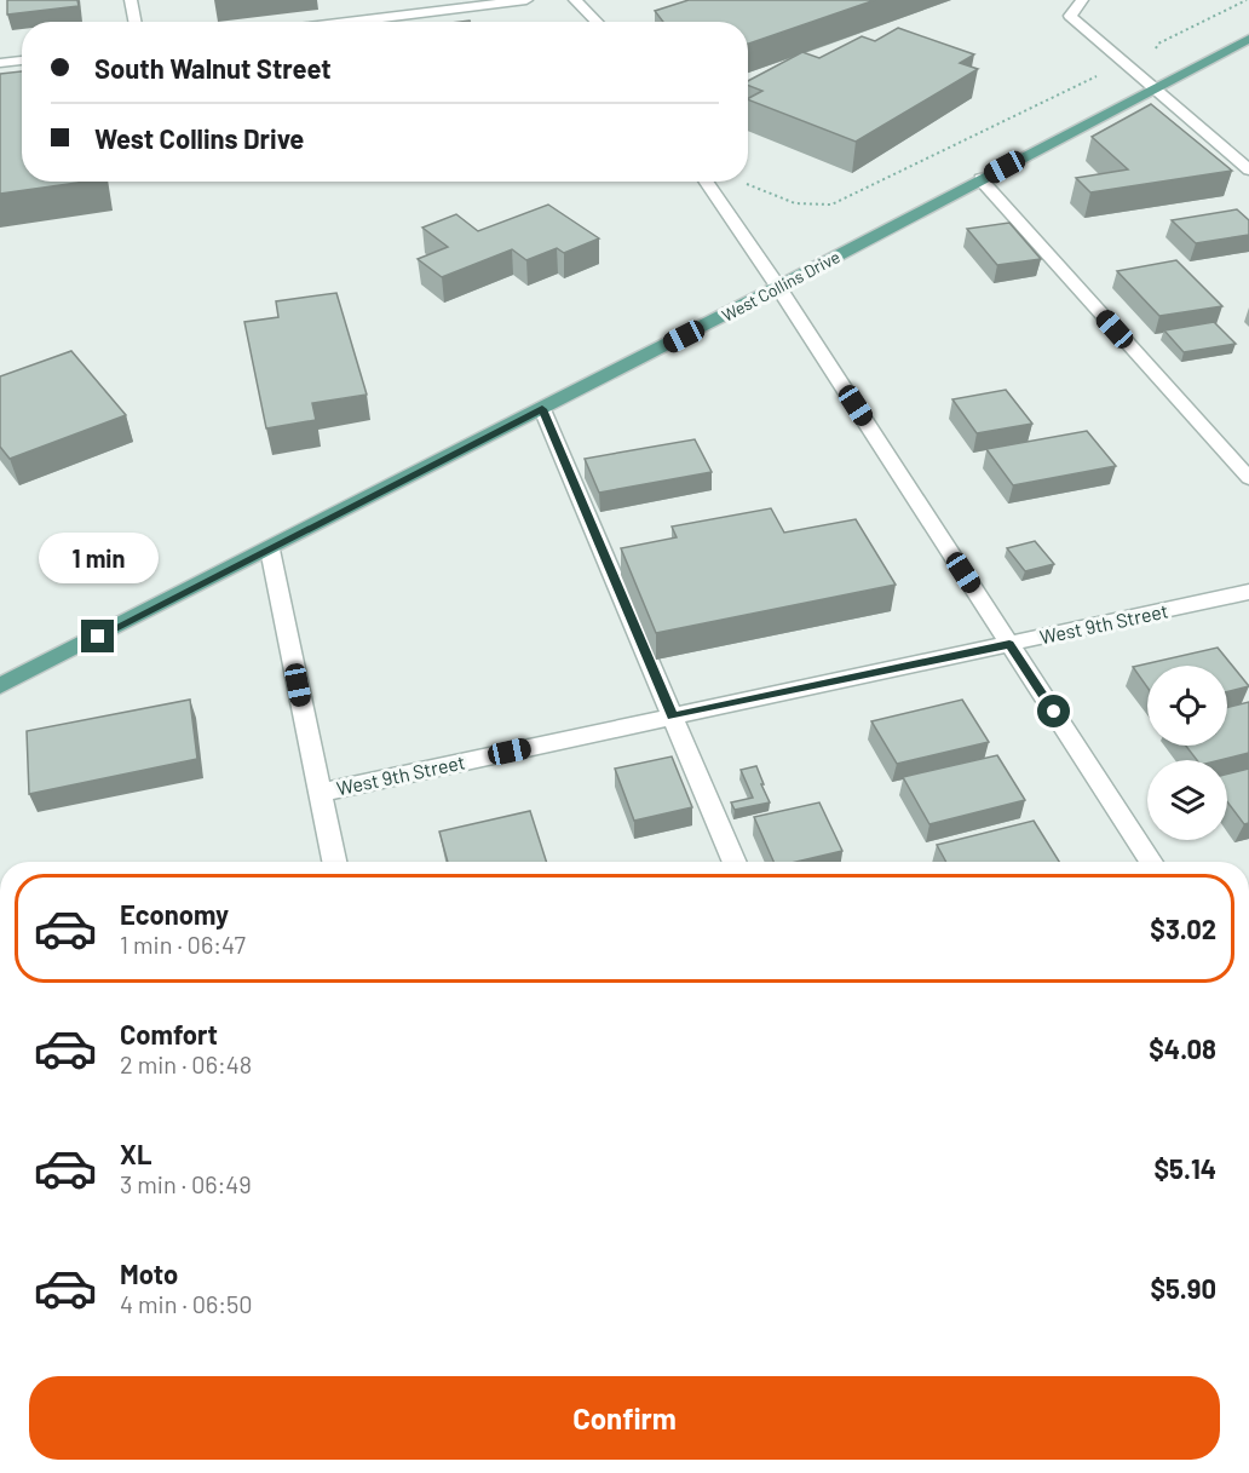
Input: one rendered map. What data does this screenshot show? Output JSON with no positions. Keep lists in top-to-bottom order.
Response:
{
  "streets": {
    "main road": ["West Collins Drive"],
    "street": ["West 9th Street"]
  },
  "page": {
    "banner": ["South Walnut Street", "West Collins Drive"],
    "bubble": "1 min",
    "list": [
      {
        "name": "Economy",
        "note": "1 min · 06:47",
        "value": "$3.02"
      },
      {
        "name": "Comfort",
        "note": "2 min · 06:48",
        "value": "$4.08"
      },
      {
        "name": "XL",
        "note": "3 min · 06:49",
        "value": "$5.14"
      },
      {
        "name": "Moto",
        "note": "4 min · 06:50",
        "value": "$5.90"
      }
    ],
    "buttons": "Confirm"
  }
}
